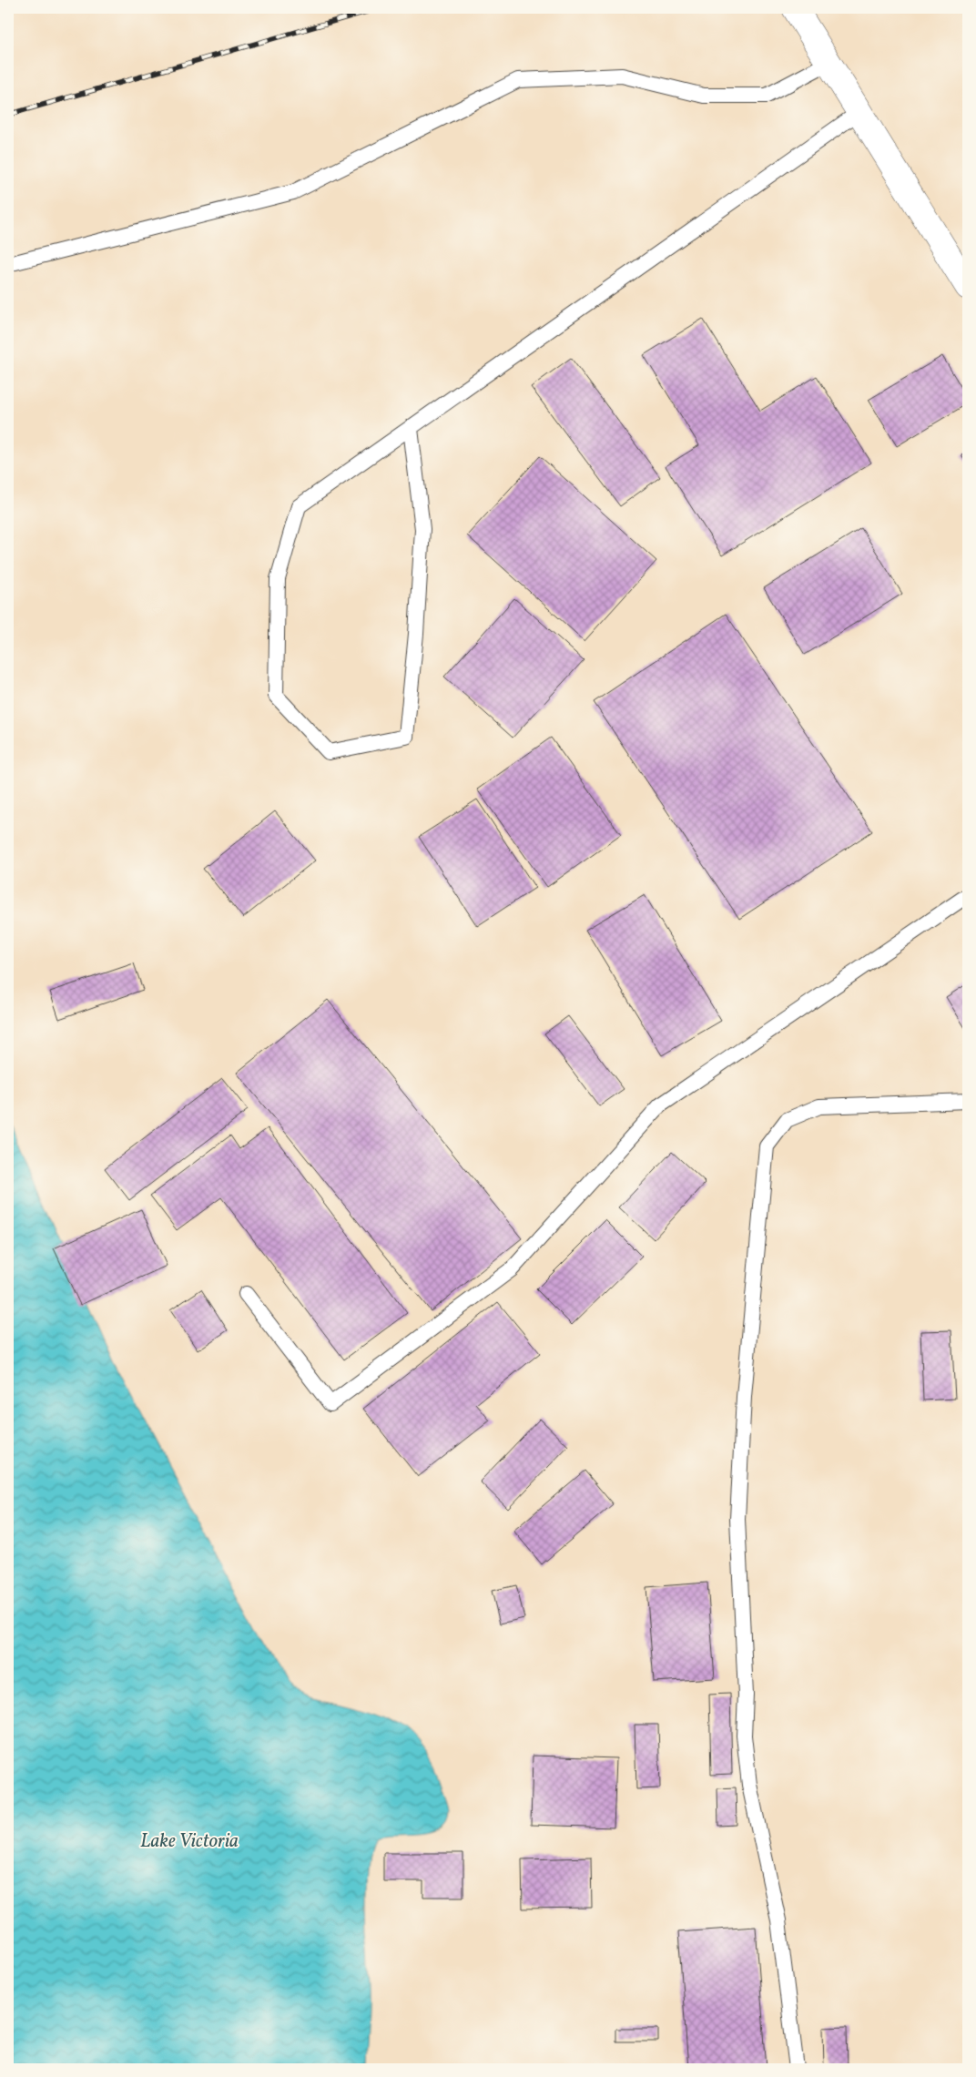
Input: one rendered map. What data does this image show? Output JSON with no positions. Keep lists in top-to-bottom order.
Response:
{
  "water": ["Lake Victoria"]
}
